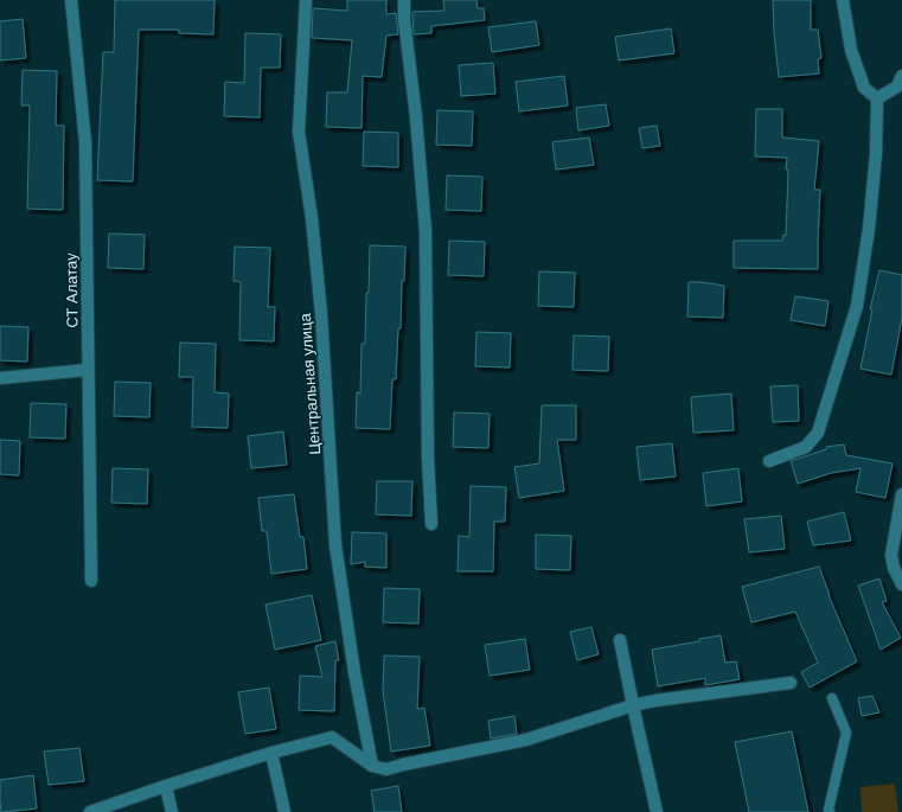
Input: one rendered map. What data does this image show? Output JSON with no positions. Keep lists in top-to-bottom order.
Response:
{
  "streets": {
    "street": ["СТ Алатау", "Центральная улица"]
  }
}
